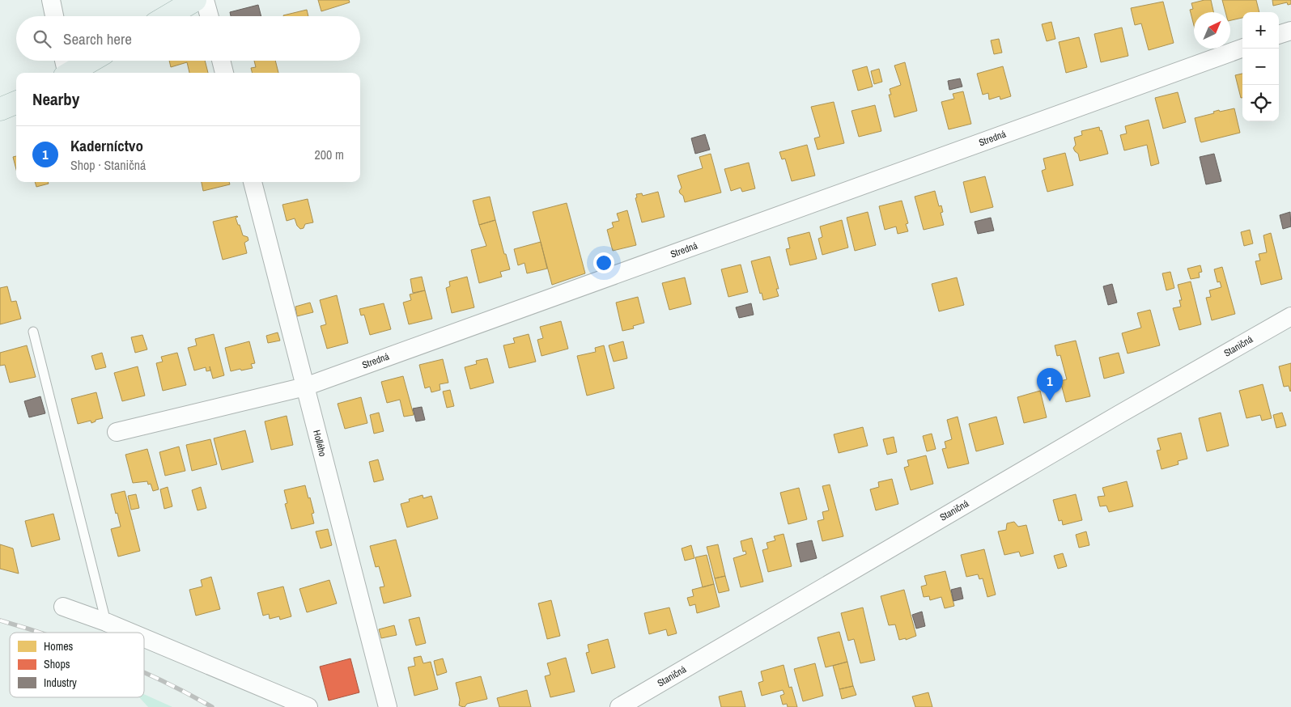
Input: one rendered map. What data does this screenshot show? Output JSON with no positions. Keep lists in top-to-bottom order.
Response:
{
  "streets": {
    "street": ["Stredná", "Staničná", "Hollého"]
  },
  "crossings": [
    ["Stredná", "Hollého"]
  ],
  "legend": ["Homes", "Shops", "Industry"],
  "north": "top right",
  "page": {
    "map_buttons": ["+", "−"],
    "search": "Search here",
    "heading": "Nearby",
    "list": [
      {
        "mark": "1",
        "name": "Kaderníctvo",
        "note": "Shop · Staničná",
        "value": "200 m"
      }
    ],
    "pins": "1"
  }
}
